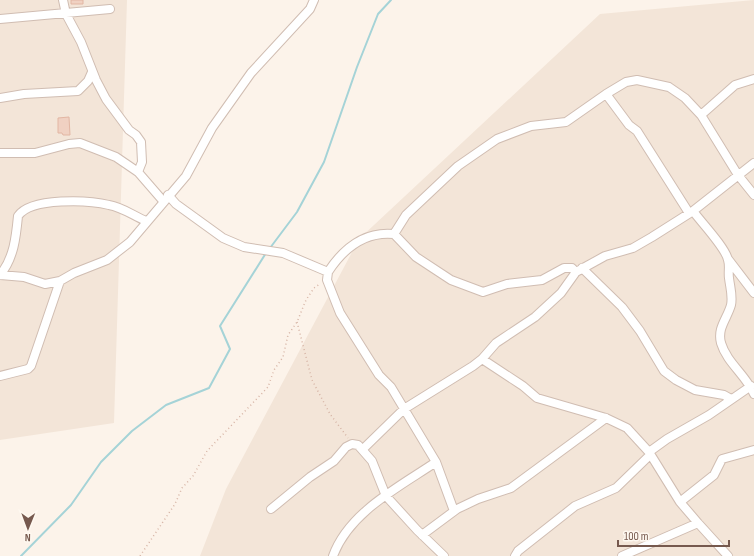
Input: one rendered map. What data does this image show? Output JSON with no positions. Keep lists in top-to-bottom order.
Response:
{
  "scale_bar": "100 m",
  "north": "bottom"
}
